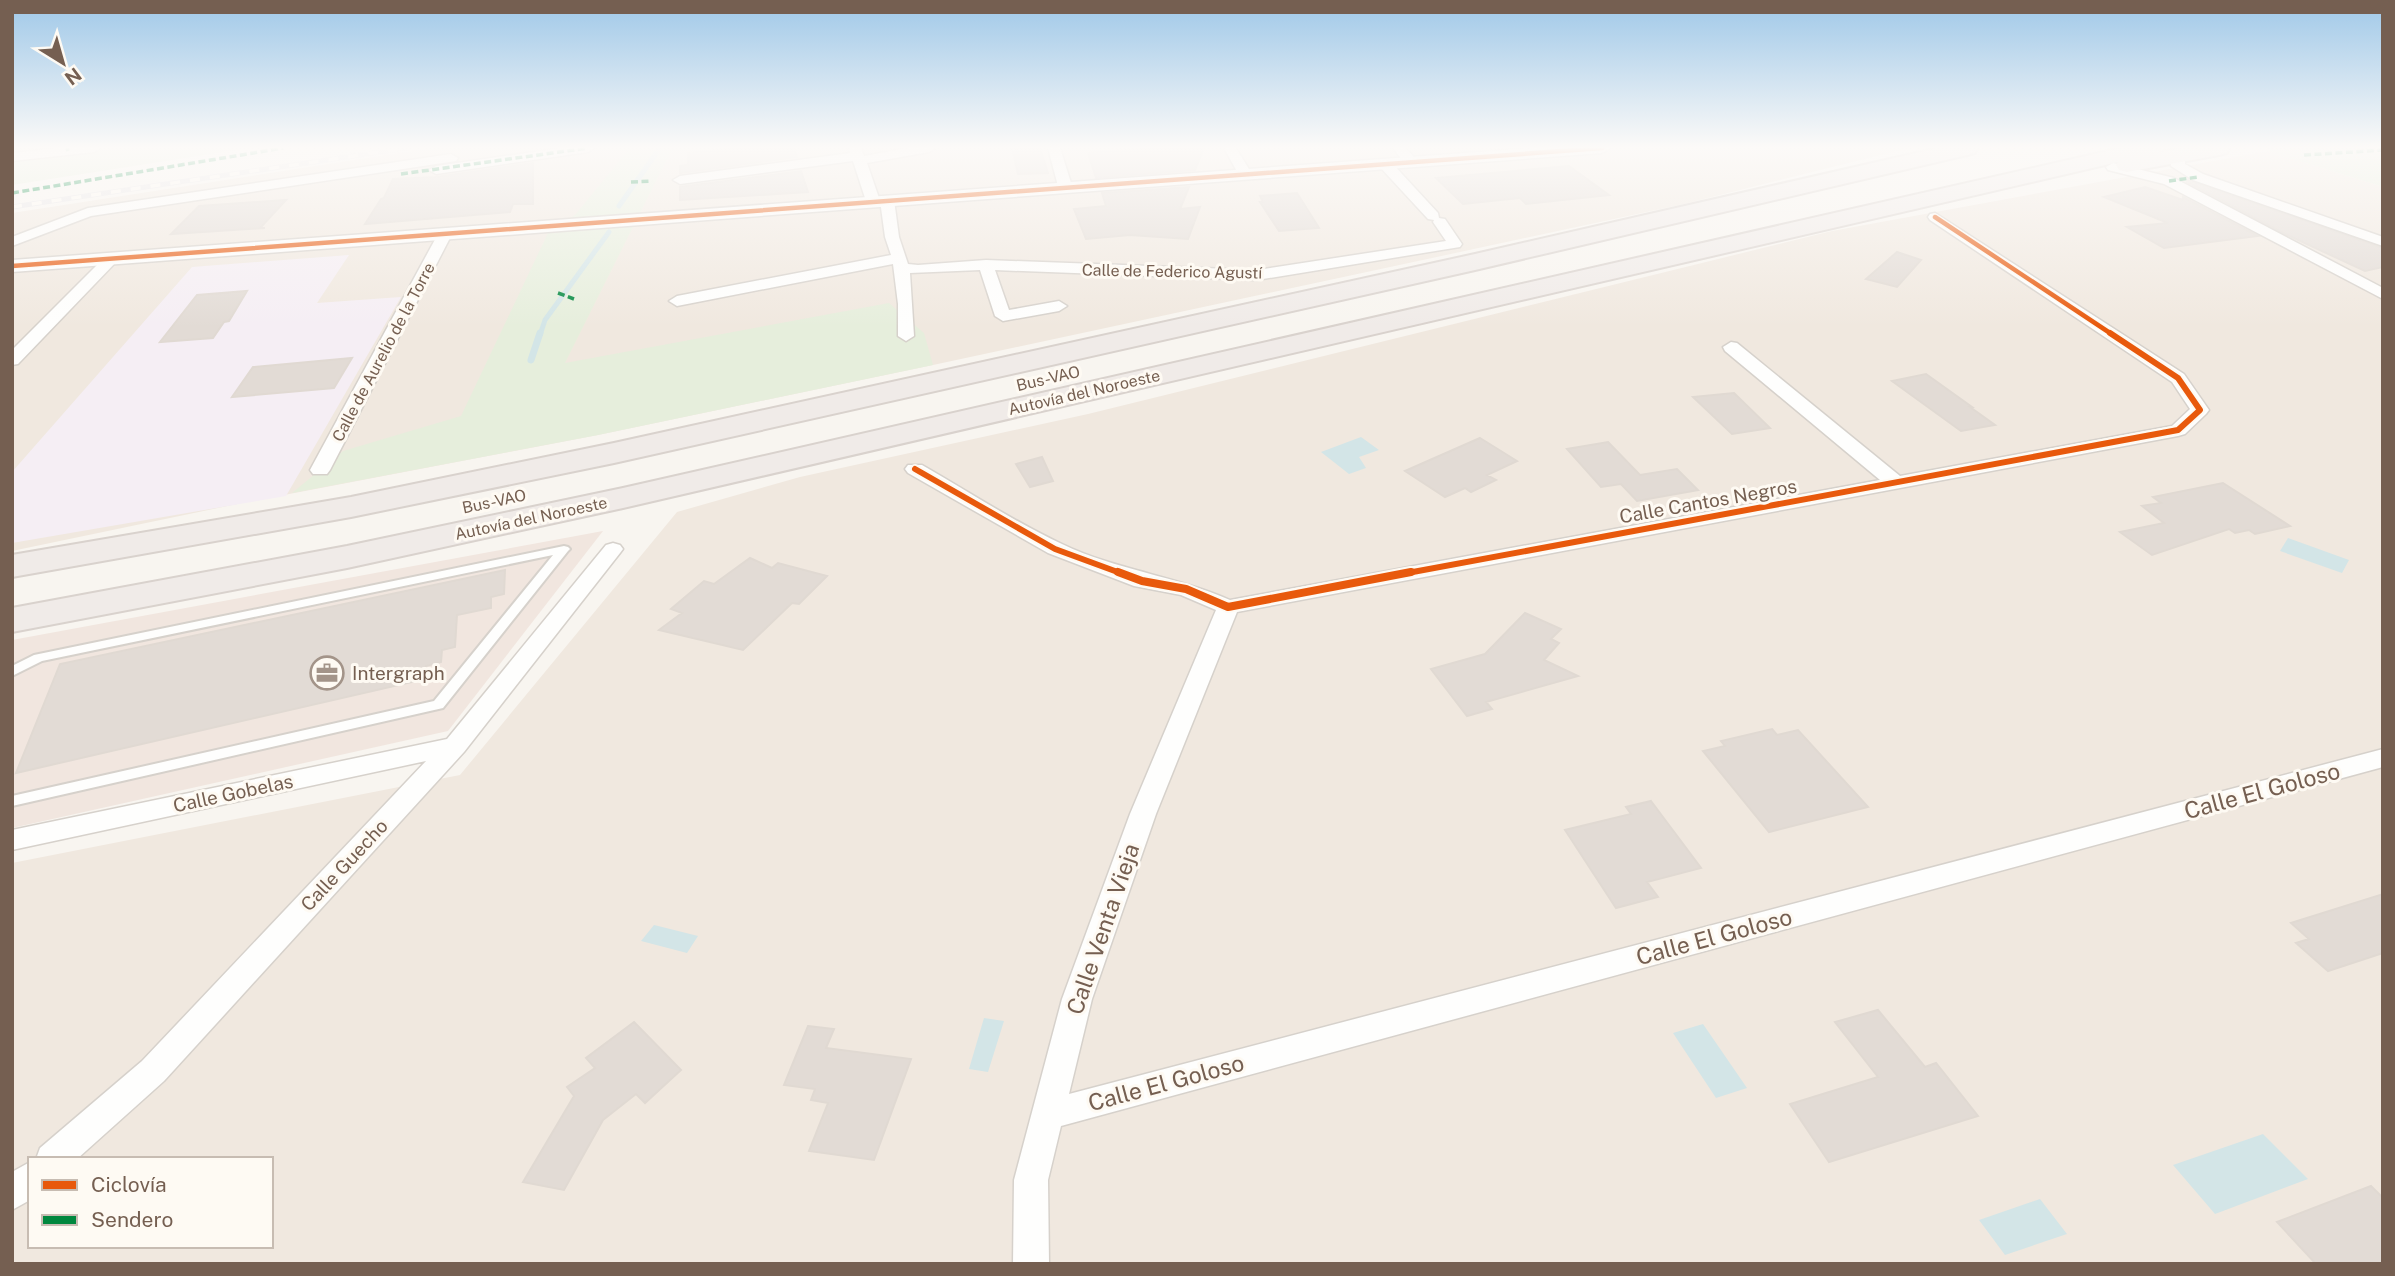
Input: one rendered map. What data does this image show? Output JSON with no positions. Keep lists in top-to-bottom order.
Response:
{
  "streets": {
    "highway": ["Bus-VAO", "Autovía del Noroeste"],
    "street": [
      "Calle de Federico Agustí",
      "Calle de Aurelio de la Torre",
      "Calle Cantos Negros",
      "Calle El Goloso",
      "Calle Gobelas",
      "Calle Guecho",
      "Calle Venta Vieja"
    ]
  },
  "crossings": [
    ["Calle Cantos Negros", "Calle Venta Vieja"],
    ["Calle El Goloso", "Calle Venta Vieja"],
    ["Calle Gobelas", "Calle Guecho"]
  ],
  "places": {
    "office": ["Intergraph"]
  },
  "legend": ["Ciclovía", "Sendero"],
  "north": "bottom right"
}
